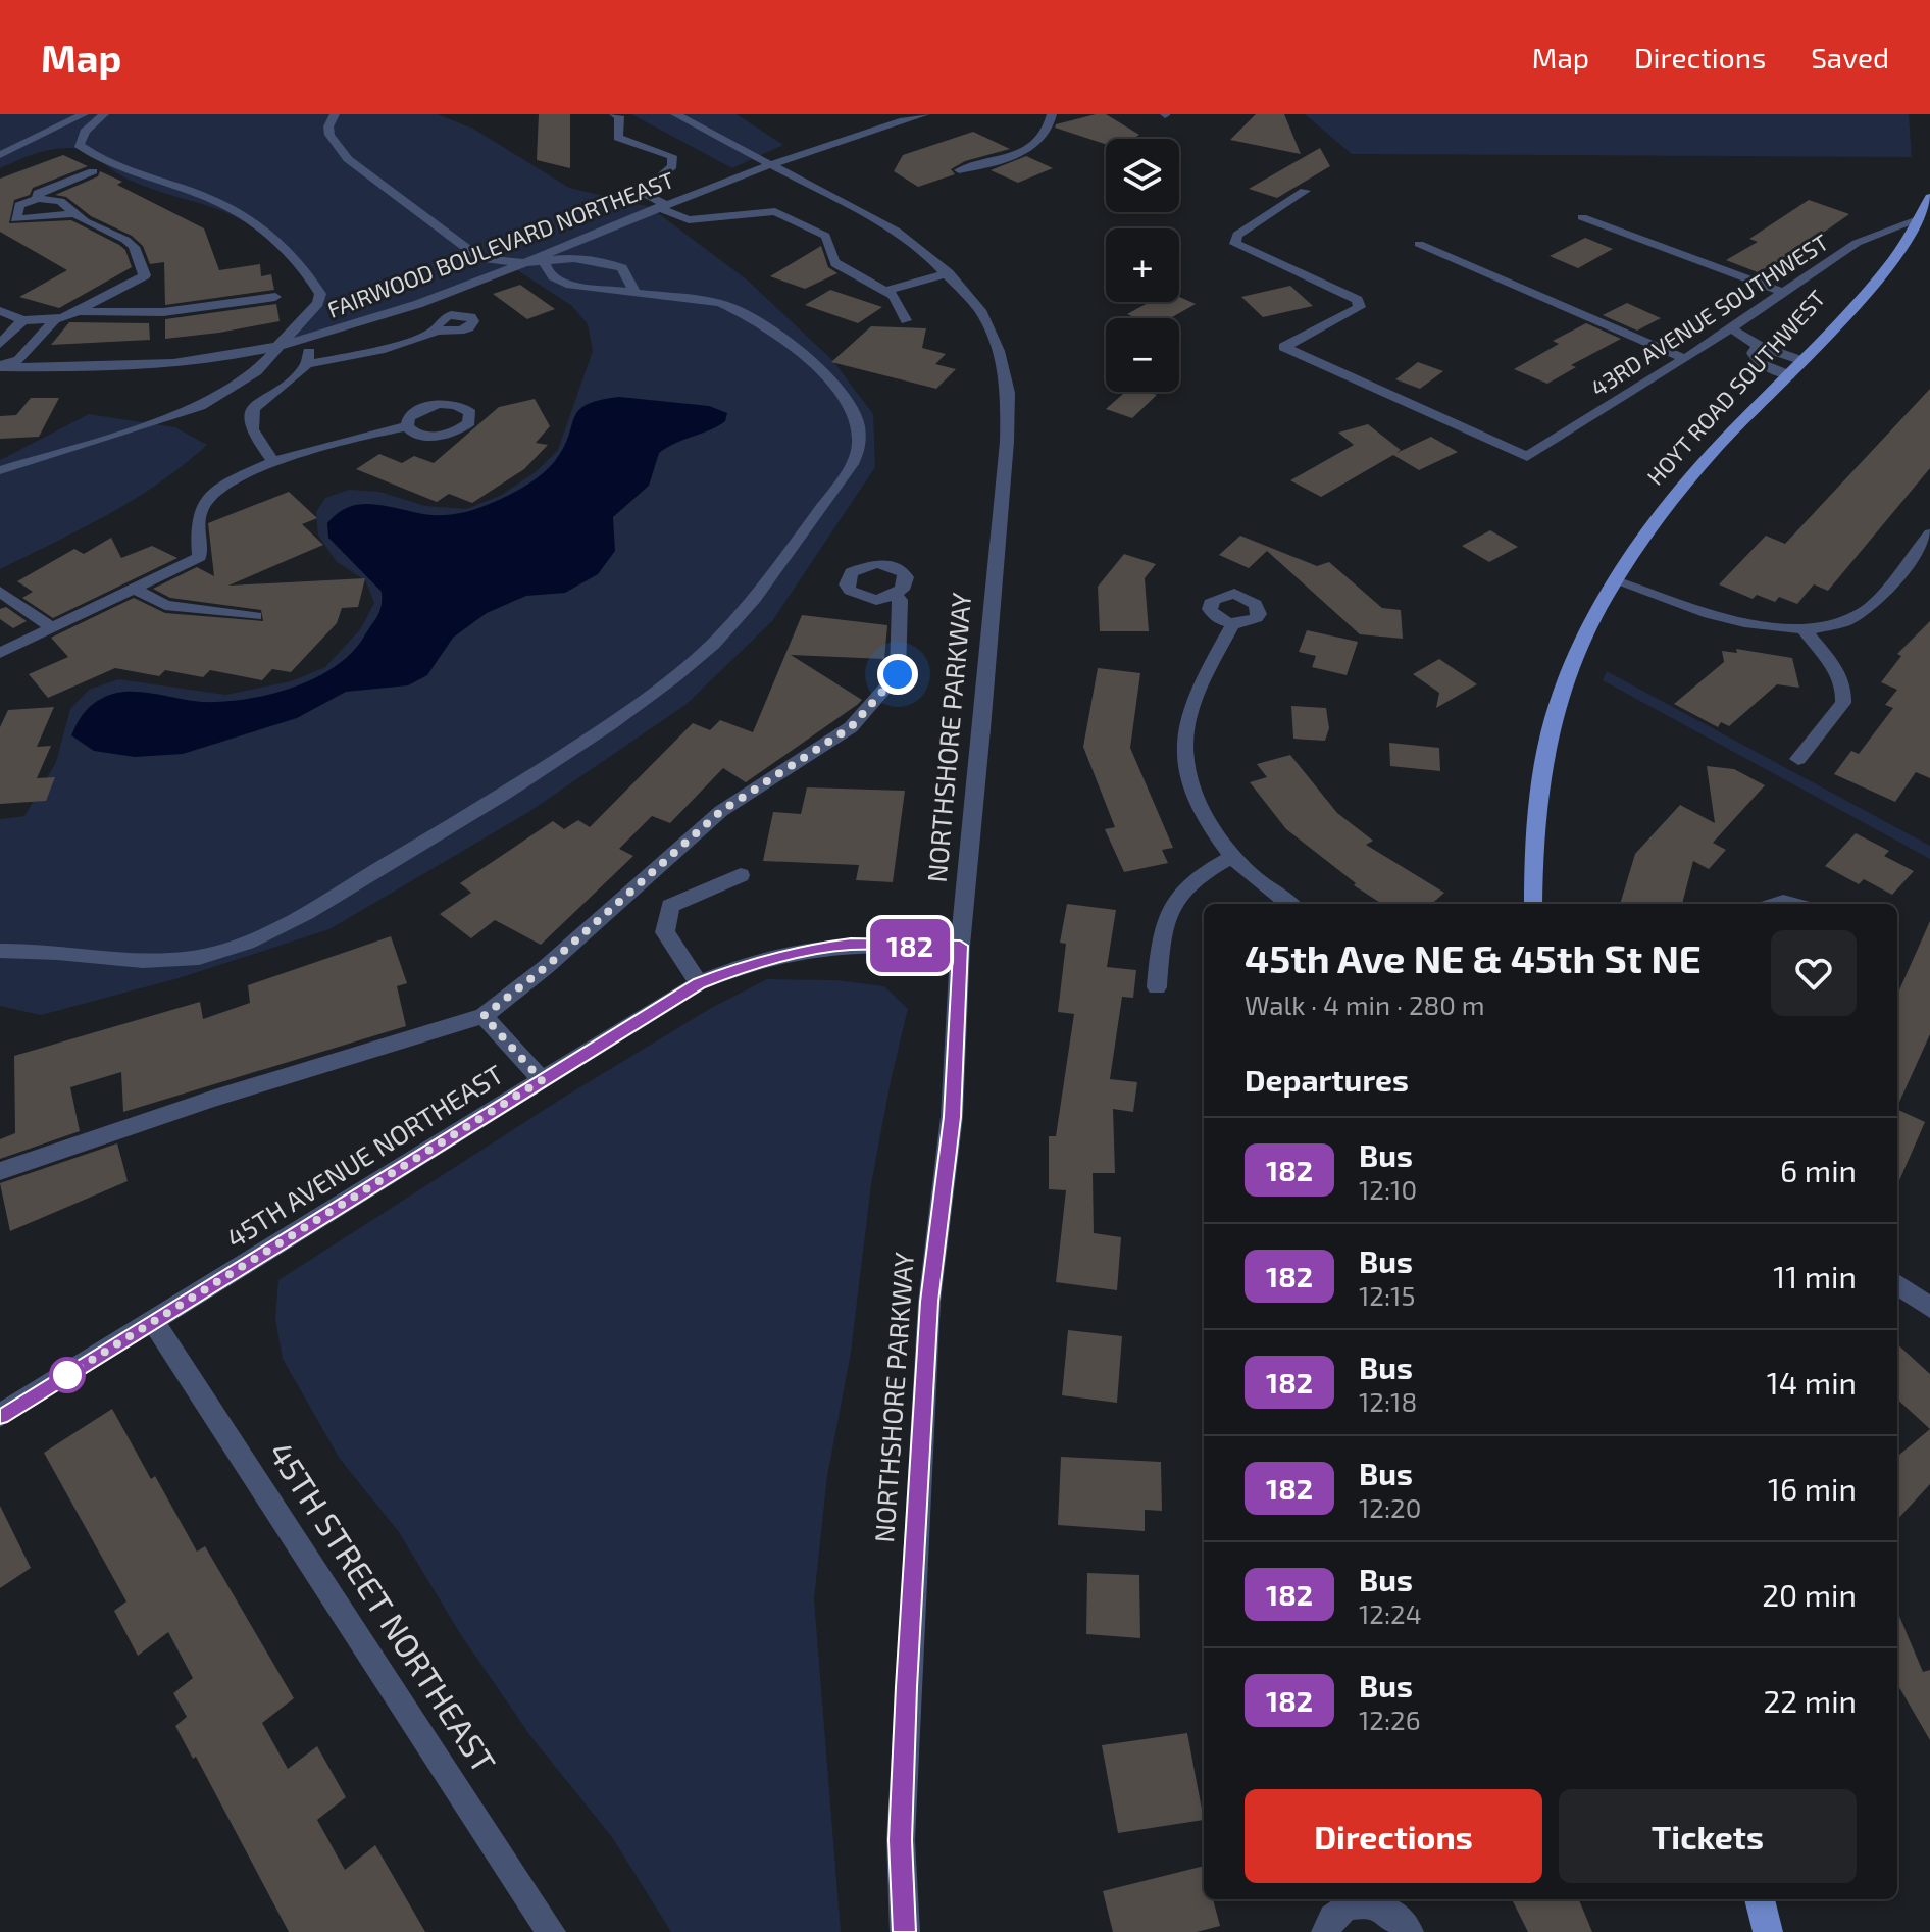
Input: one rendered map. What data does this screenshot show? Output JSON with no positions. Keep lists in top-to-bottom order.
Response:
{
  "streets": {
    "main road": ["HOYT ROAD SOUTHWEST"],
    "street": [
      "FAIRWOOD BOULEVARD NORTHEAST",
      "43RD AVENUE SOUTHWEST",
      "NORTHSHORE PARKWAY",
      "45TH AVENUE NORTHEAST",
      "45TH STREET NORTHEAST"
    ]
  },
  "crossings": [
    ["FAIRWOOD BOULEVARD NORTHEAST", "NORTHSHORE PARKWAY"],
    ["43RD AVENUE SOUTHWEST", "HOYT ROAD SOUTHWEST"],
    ["NORTHSHORE PARKWAY", "45TH AVENUE NORTHEAST"],
    ["45TH AVENUE NORTHEAST", "45TH STREET NORTHEAST"]
  ],
  "lines": ["bus line 182"],
  "page": {
    "header": "Map",
    "nav": ["Map", "Directions", "Saved"],
    "on_map": "182",
    "map_buttons": ["+", "−"],
    "heading": [
      ["45th Ave NE & 45th St NE", "Walk · 4 min · 280 m"],
      "Departures"
    ],
    "list": [
      {
        "mark": "182",
        "name": "Bus",
        "note": "12:10",
        "value": "6 min"
      },
      {
        "mark": "182",
        "name": "Bus",
        "note": "12:15",
        "value": "11 min"
      },
      {
        "mark": "182",
        "name": "Bus",
        "note": "12:18",
        "value": "14 min"
      },
      {
        "mark": "182",
        "name": "Bus",
        "note": "12:20",
        "value": "16 min"
      },
      {
        "mark": "182",
        "name": "Bus",
        "note": "12:24",
        "value": "20 min"
      },
      {
        "mark": "182",
        "name": "Bus",
        "note": "12:26",
        "value": "22 min"
      }
    ],
    "buttons": ["Directions", "Tickets"]
  }
}
